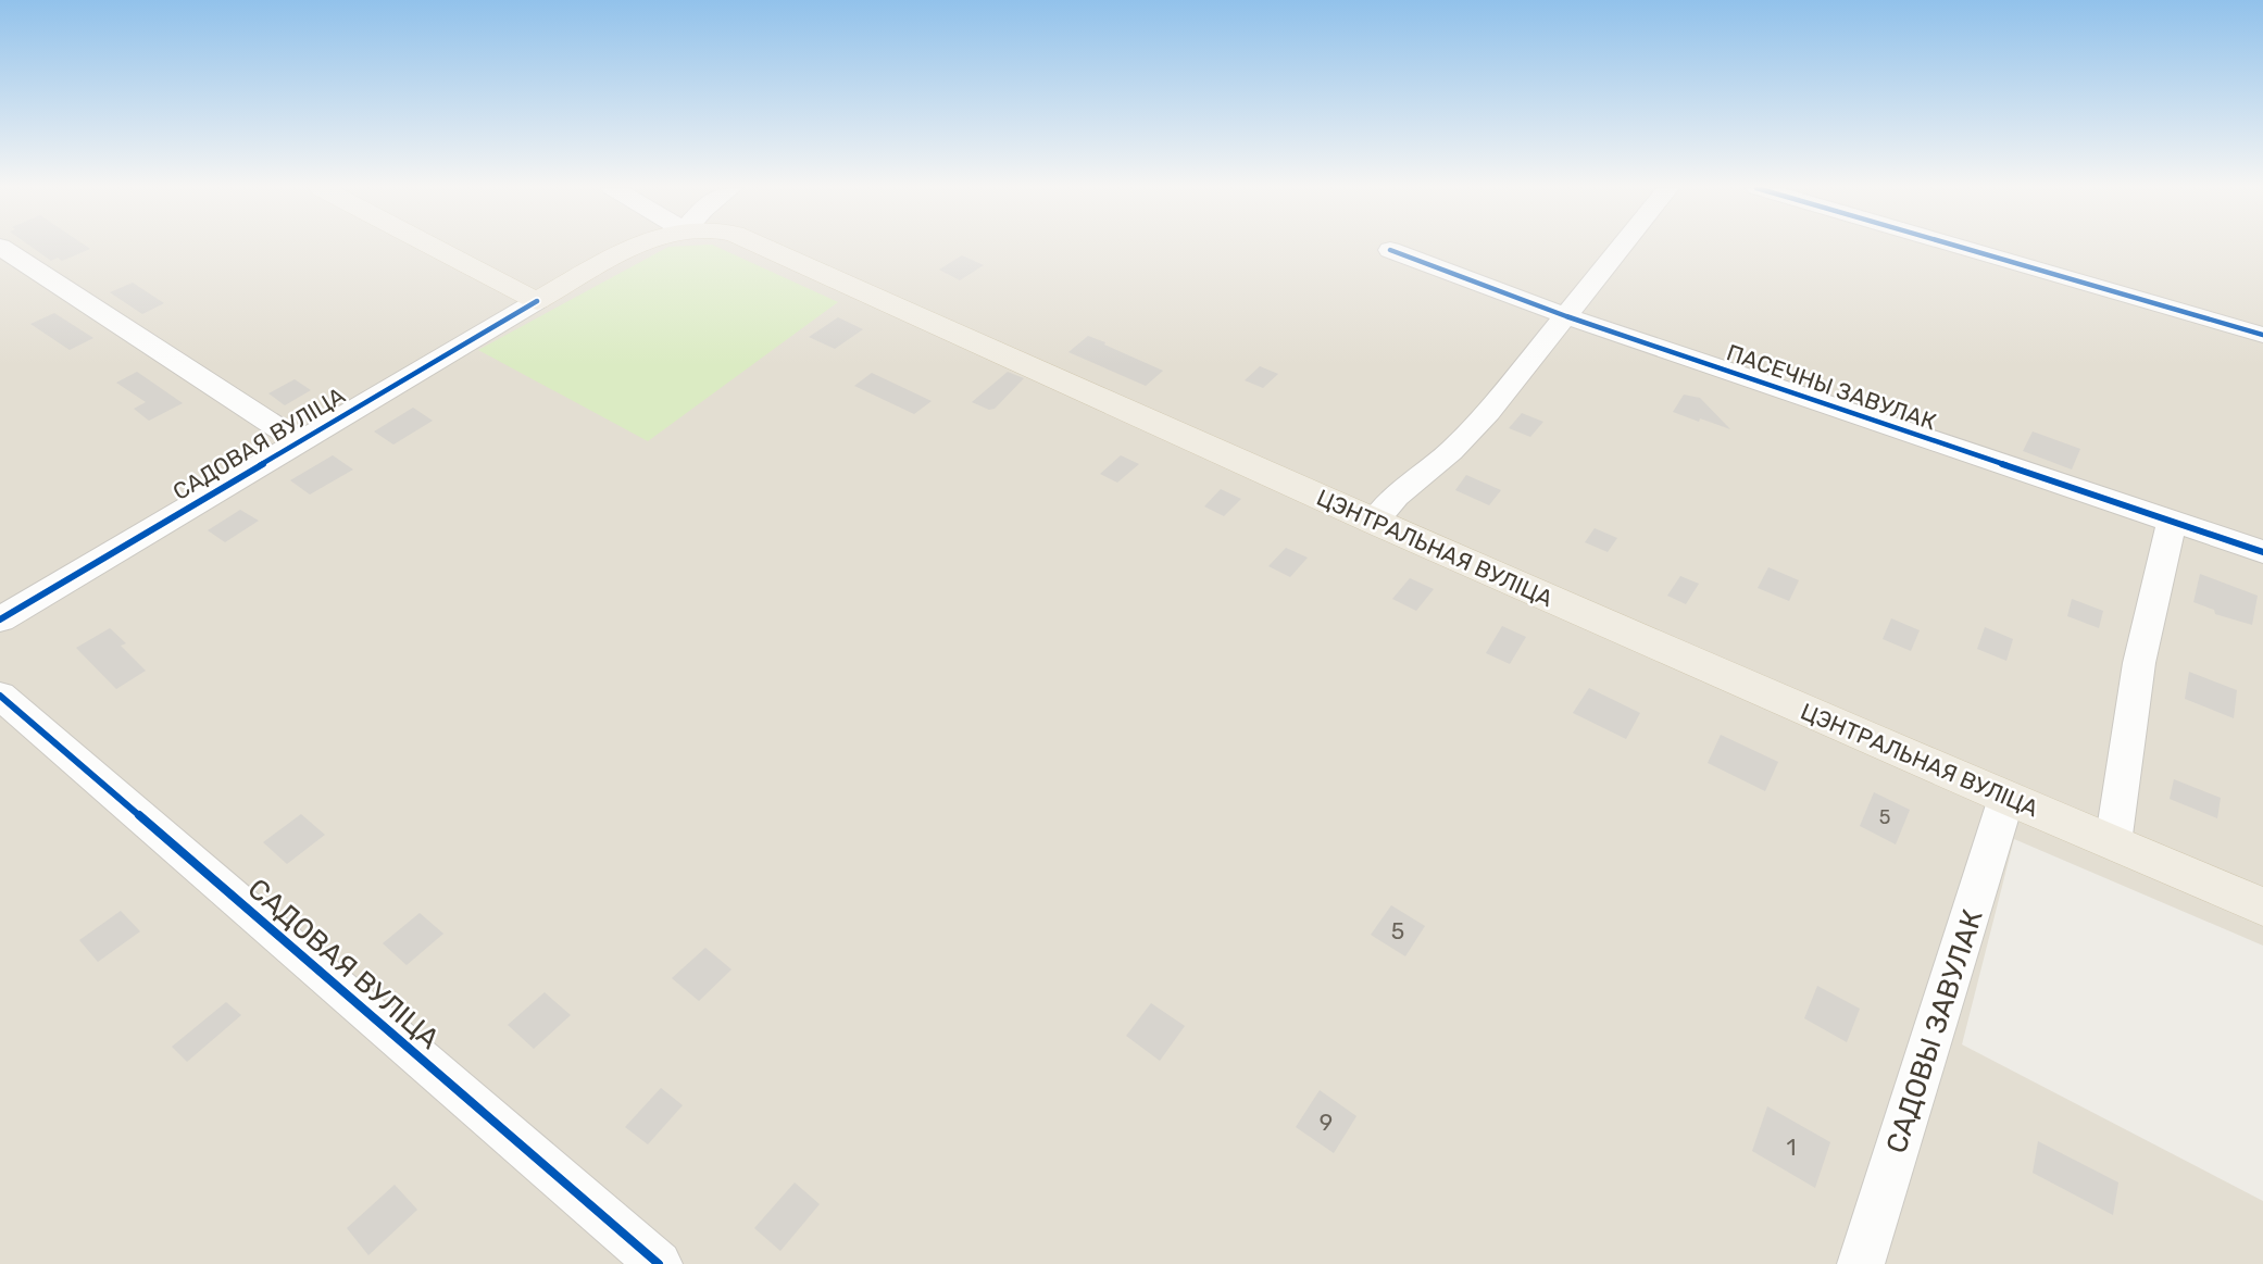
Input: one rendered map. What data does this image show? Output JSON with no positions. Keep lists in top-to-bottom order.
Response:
{
  "streets": {
    "main road": ["ЦЭНТРАЛЬНАЯ ВУЛІЦА"],
    "street": ["ПАСЕЧНЫ ЗАВУЛАК", "САДОВАЯ ВУЛІЦА", "САДОВЫ ЗАВУЛАК"]
  },
  "crossings": [
    ["САДОВАЯ ВУЛІЦА", "ЦЭНТРАЛЬНАЯ ВУЛІЦА"],
    ["ЦЭНТРАЛЬНАЯ ВУЛІЦА", "САДОВЫ ЗАВУЛАК"]
  ],
  "house_numbers": [
    "5",
    "5",
    "9",
    "1"
  ]
}
